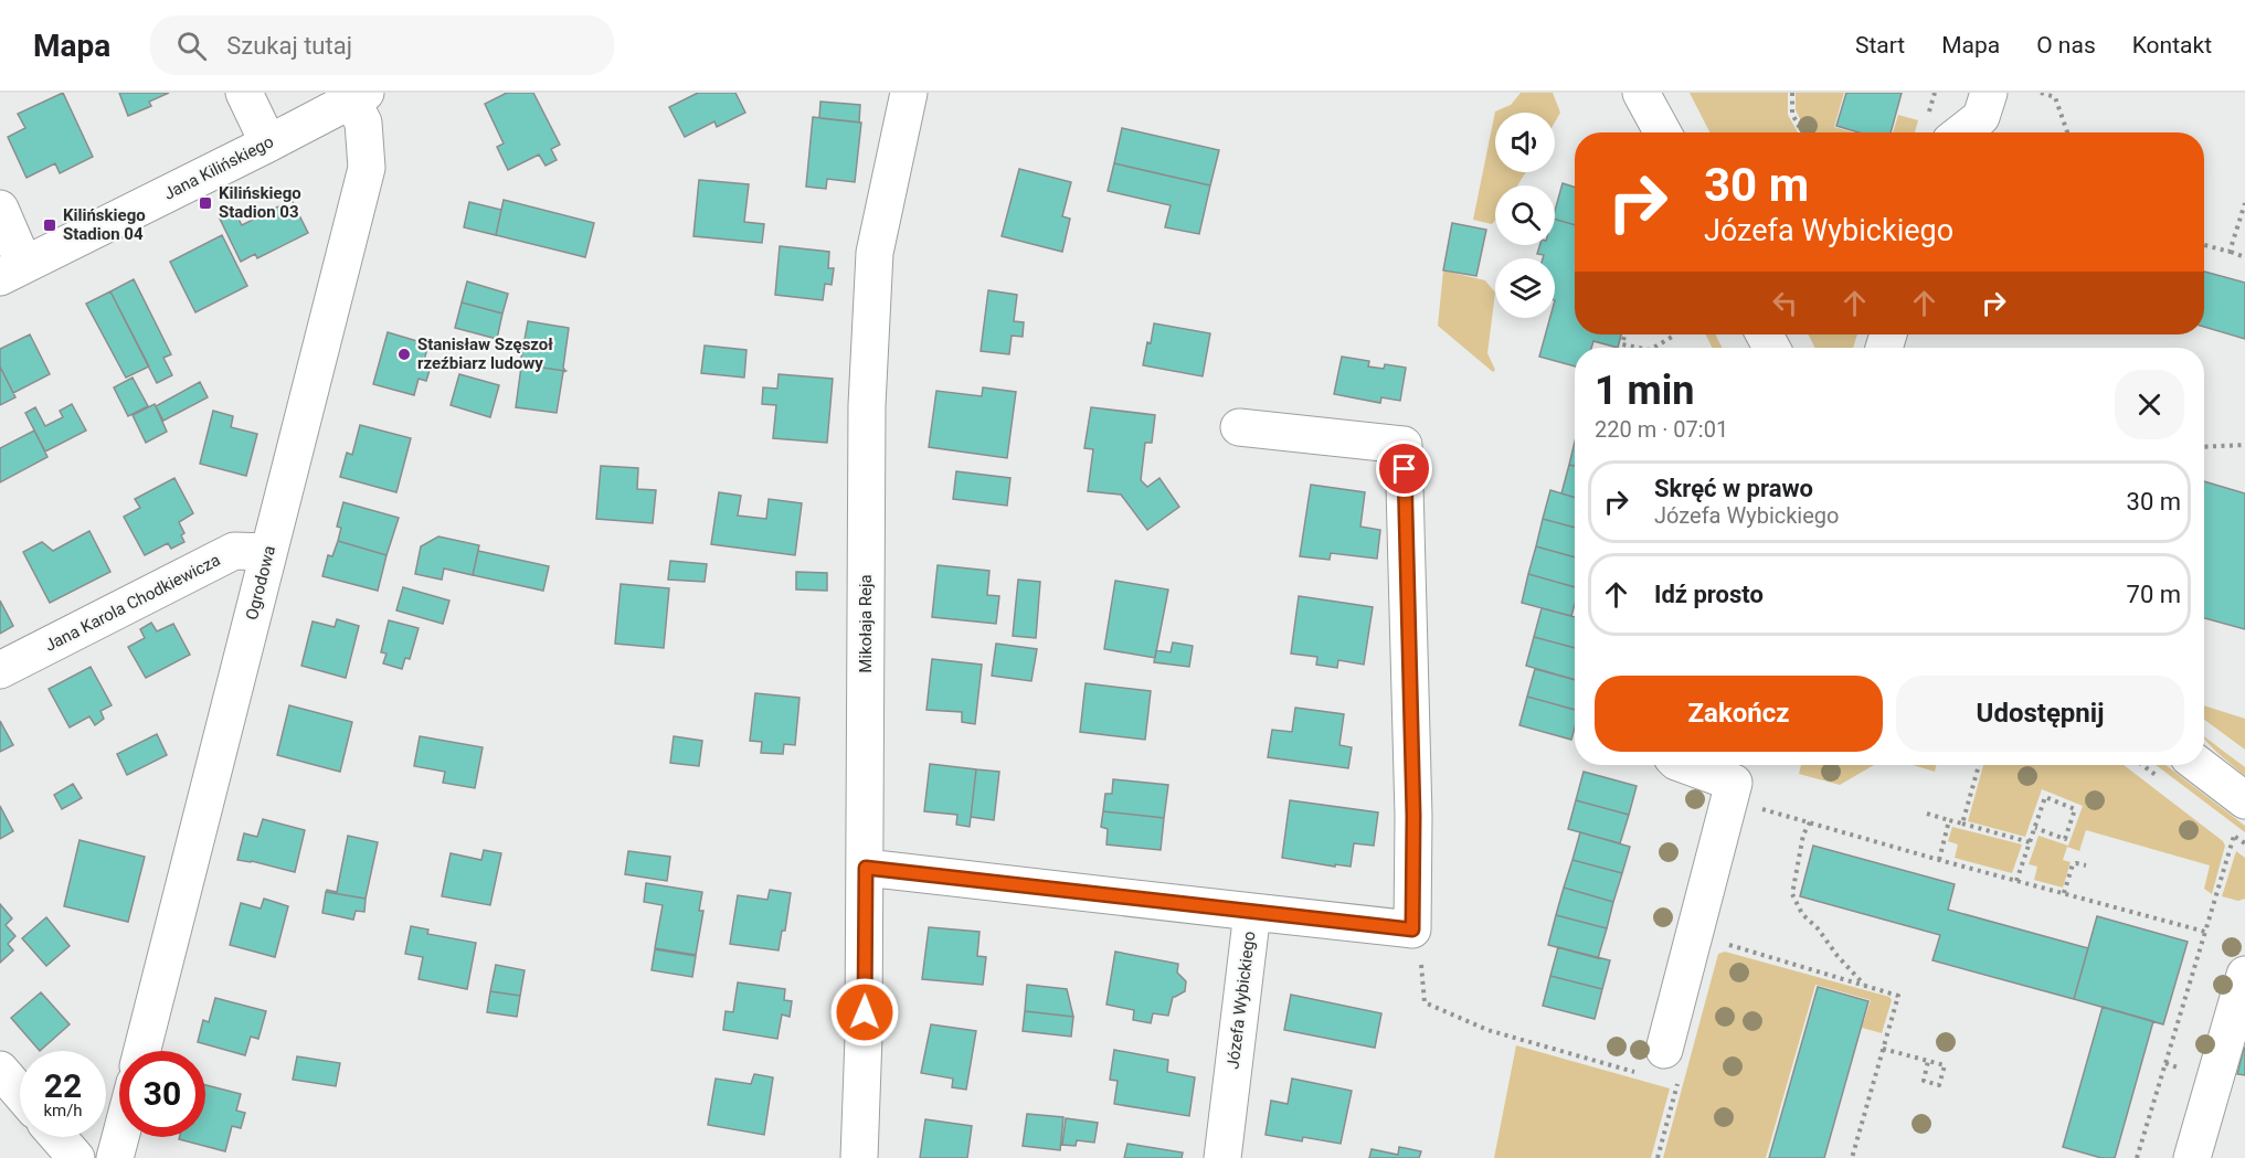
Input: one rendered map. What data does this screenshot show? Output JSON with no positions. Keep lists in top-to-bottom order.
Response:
{
  "streets": {
    "street": [
      "Jana Kilińskiego",
      "Ogrodowa",
      "Jana Karola Chodkiewicza",
      "Mikołaja Reja",
      "Józefa Wybickiego"
    ]
  },
  "crossings": [
    ["Jana Kilińskiego", "Ogrodowa"],
    ["Ogrodowa", "Jana Karola Chodkiewicza"],
    ["Mikołaja Reja", "Józefa Wybickiego"]
  ],
  "places": {
    "transit": ["Kilińskiego Stadion 03", "Kilińskiego Stadion 04"],
    "other": ["Stanisław Szęszoł rzeźbiarz ludowy"]
  },
  "page": {
    "header": "Mapa",
    "search": "Szukaj tutaj",
    "nav": [
      "Start",
      "Mapa",
      "O nas",
      "Kontakt"
    ],
    "turn": ["30 m", "Józefa Wybickiego"],
    "heading": ["1 min", "220 m · 07:01"],
    "list": [
      {
        "name": "Skręć w prawo",
        "note": "Józefa Wybickiego",
        "value": "30 m"
      },
      {
        "name": "Idź prosto",
        "value": "70 m"
      }
    ],
    "buttons": ["Zakończ", "Udostępnij"],
    "speed": "22 km/h",
    "limit": "30"
  }
}
